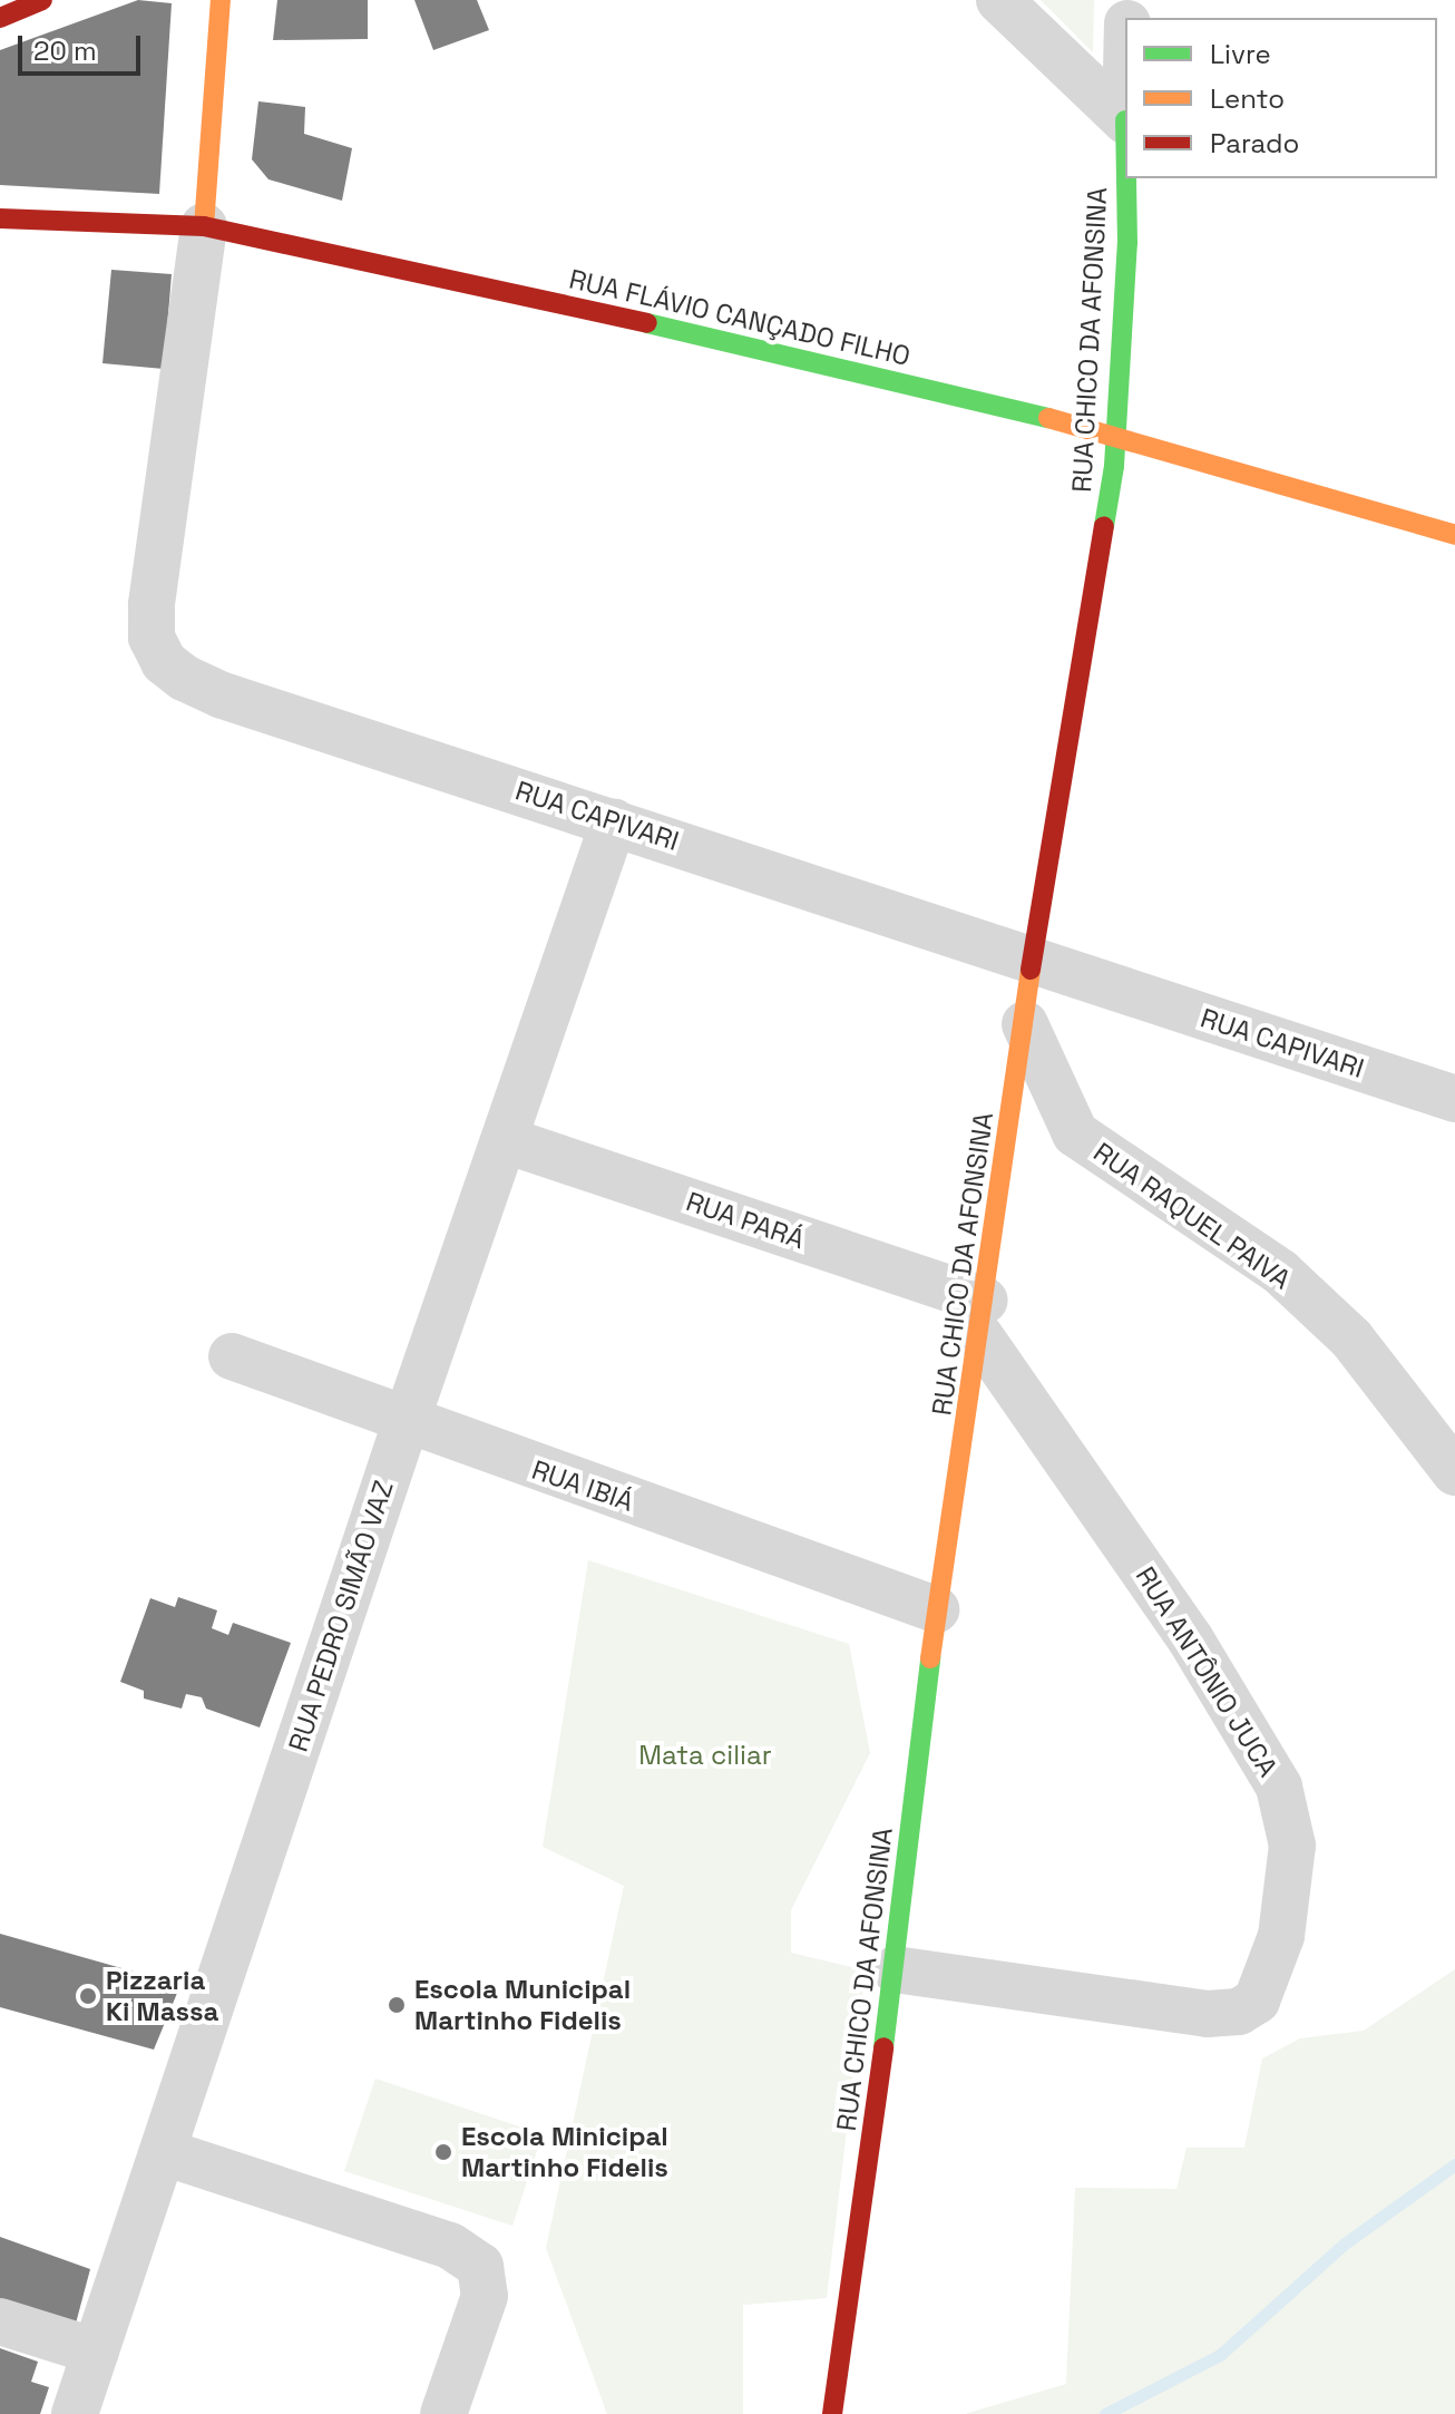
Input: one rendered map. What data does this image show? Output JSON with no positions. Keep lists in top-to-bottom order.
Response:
{
  "streets": {
    "street": [
      "RUA FLÁVIO CANÇADO FILHO",
      "RUA CHICO DA AFONSINA",
      "RUA CAPIVARI",
      "RUA RAQUEL PAIVA",
      "RUA PARÁ",
      "RUA IBIÁ",
      "RUA PEDRO SIMÃO VAZ",
      "RUA ANTÔNIO JUCA"
    ]
  },
  "crossings": [
    ["RUA FLÁVIO CANÇADO FILHO", "RUA CHICO DA AFONSINA"],
    ["RUA FLÁVIO CANÇADO FILHO", "RUA CAPIVARI"],
    ["RUA CHICO DA AFONSINA", "RUA CAPIVARI"],
    ["RUA CHICO DA AFONSINA", "RUA RAQUEL PAIVA"],
    ["RUA CHICO DA AFONSINA", "RUA PARÁ"],
    ["RUA CHICO DA AFONSINA", "RUA IBIÁ"],
    ["RUA CHICO DA AFONSINA", "RUA ANTÔNIO JUCA"],
    ["RUA CAPIVARI", "RUA PEDRO SIMÃO VAZ"],
    ["RUA PARÁ", "RUA PEDRO SIMÃO VAZ"],
    ["RUA PARÁ", "RUA ANTÔNIO JUCA"],
    ["RUA IBIÁ", "RUA PEDRO SIMÃO VAZ"]
  ],
  "parks": ["Mata ciliar"],
  "places": ["Pizzaria Ki Massa", "Escola Municipal Martinho Fidelis", "Escola Minicipal Martinho Fidelis"],
  "legend": ["Livre", "Lento", "Parado"],
  "scale_bar": "20 m"
}
